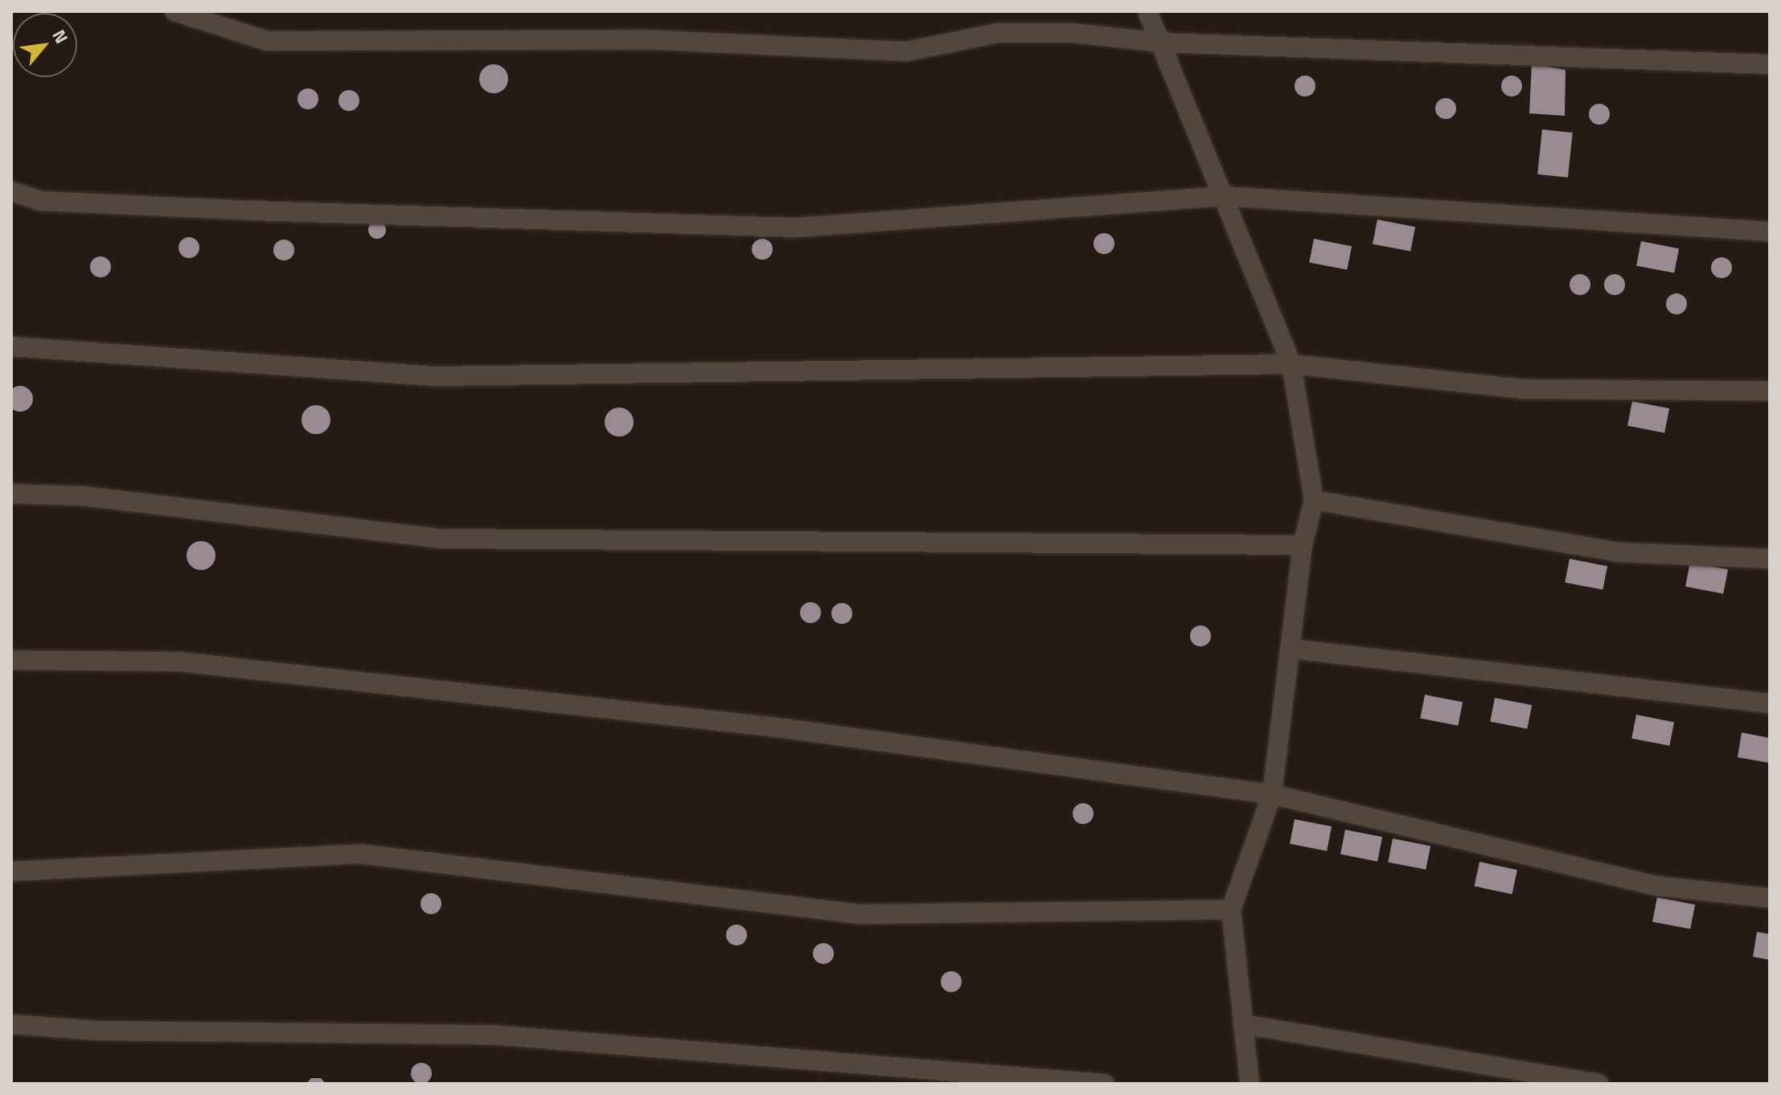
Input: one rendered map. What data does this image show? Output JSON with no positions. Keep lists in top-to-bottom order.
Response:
{
  "north": "top right"
}
